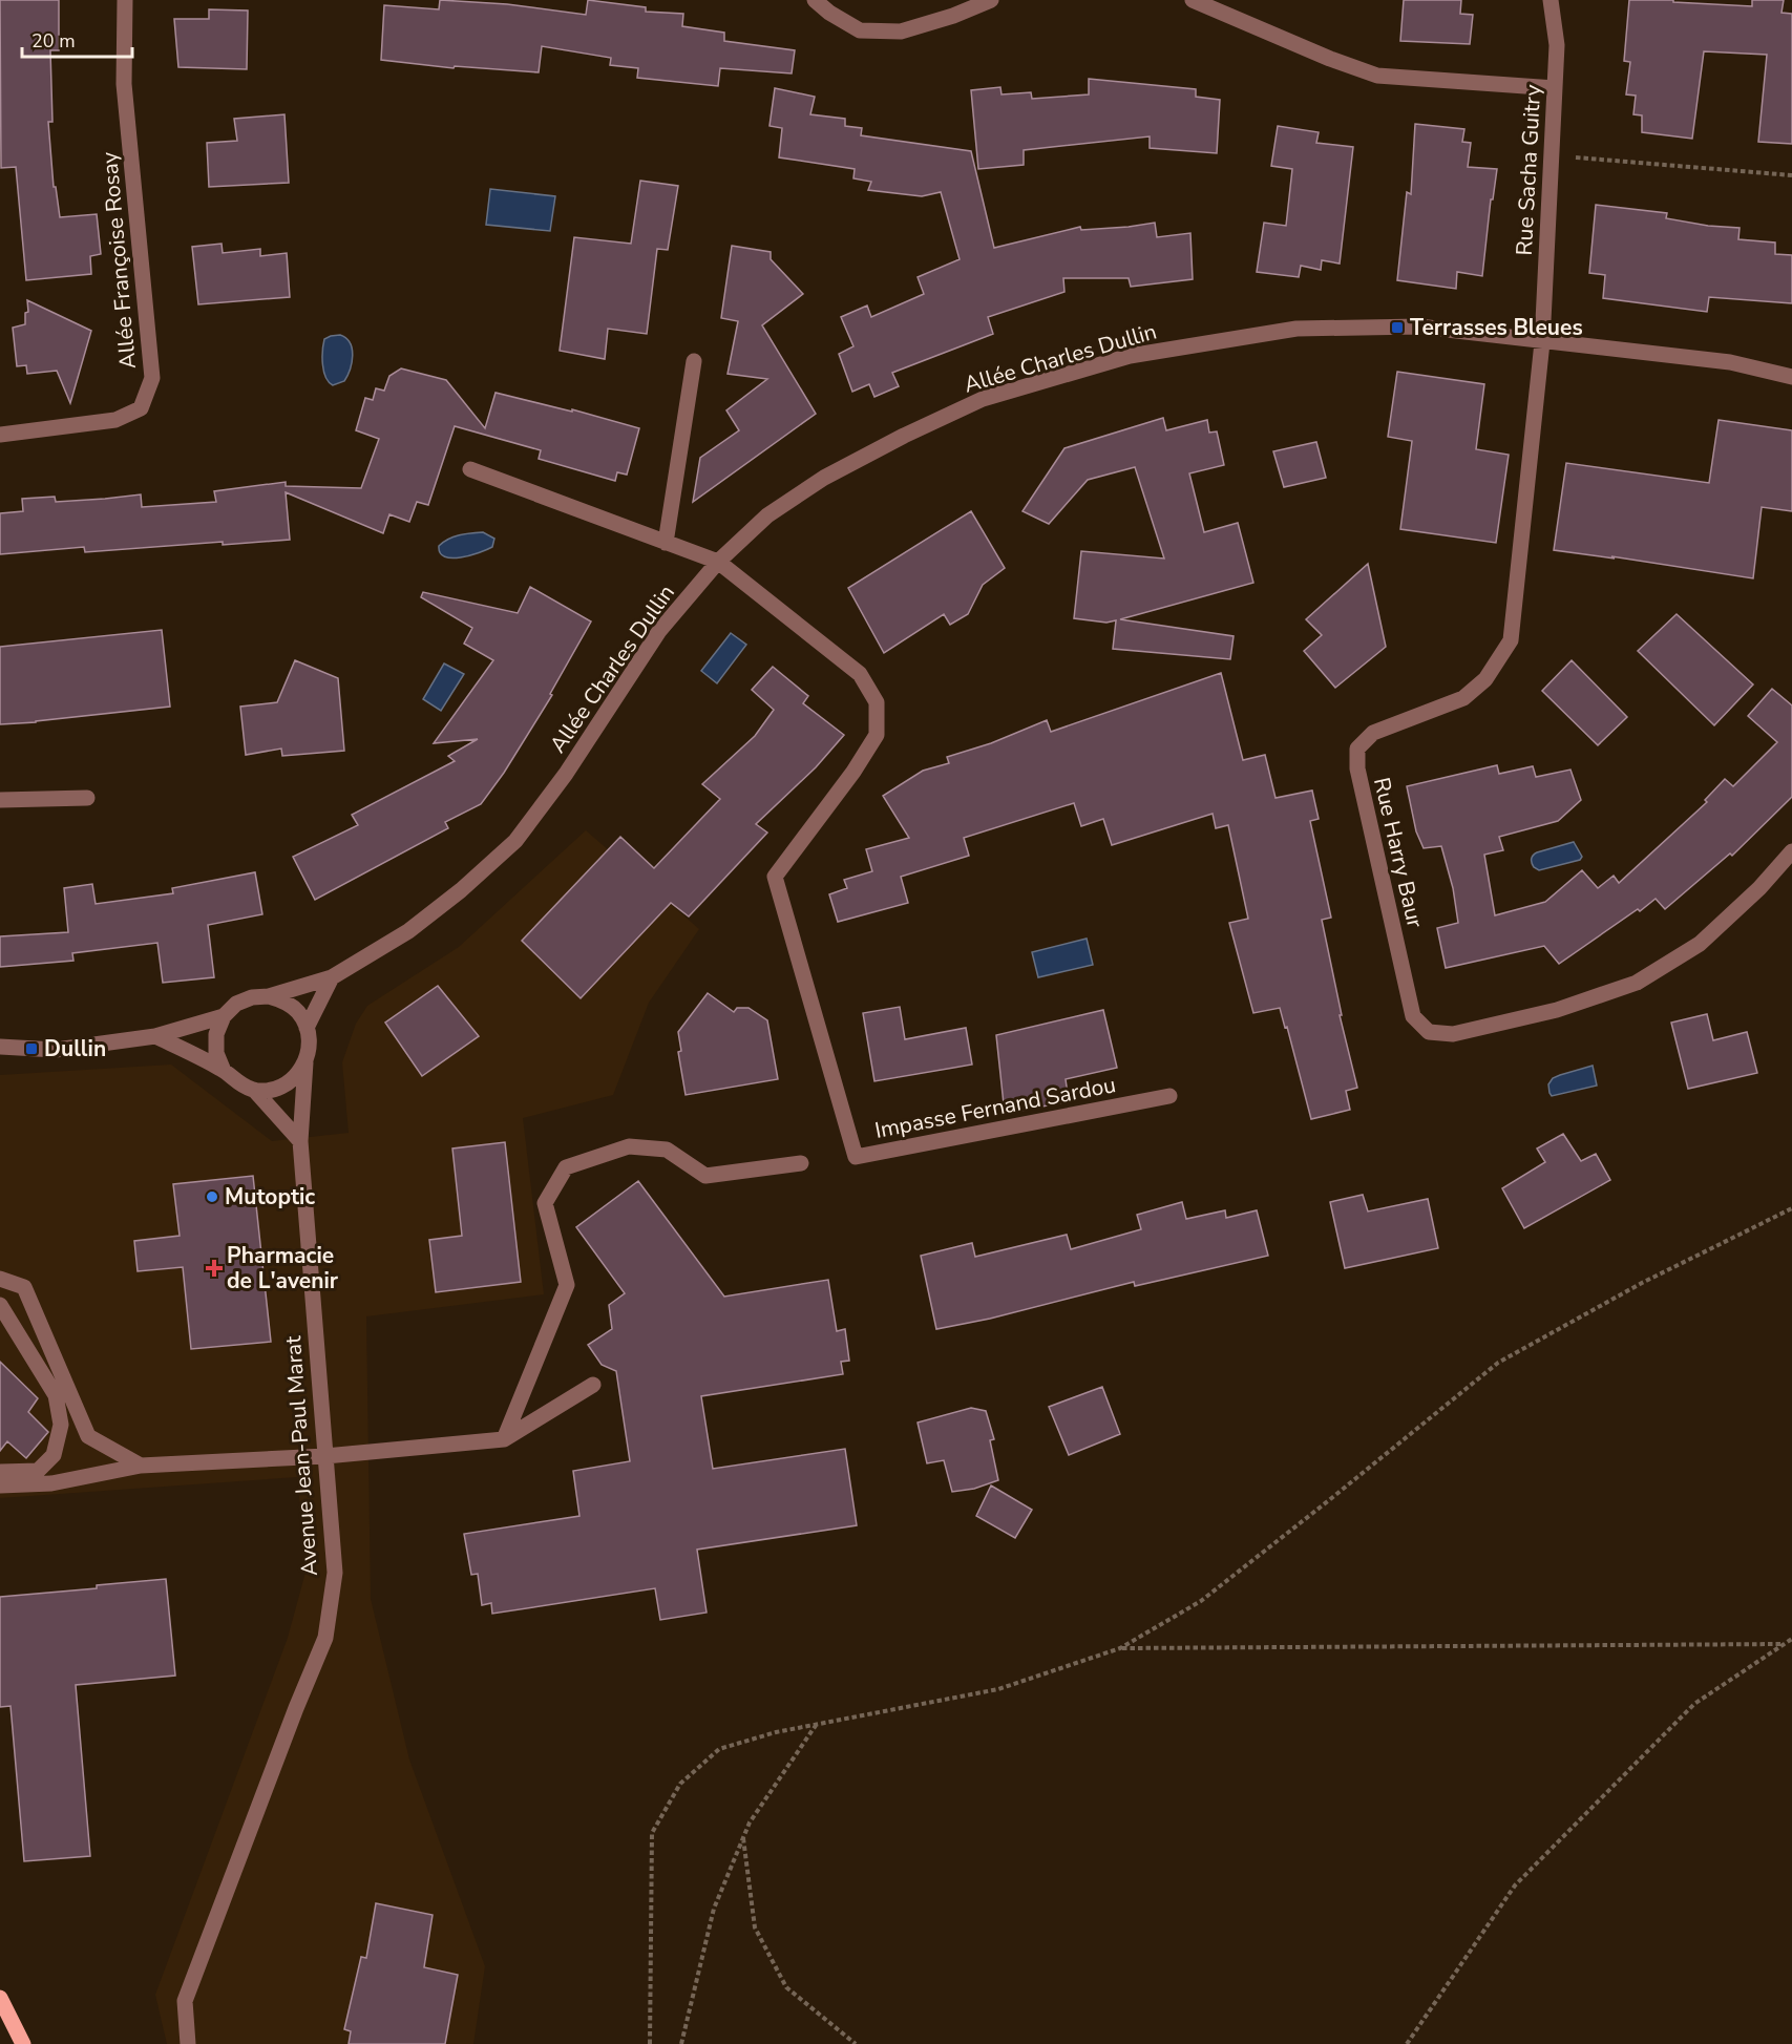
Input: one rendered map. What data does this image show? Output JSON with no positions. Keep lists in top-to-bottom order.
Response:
{
  "streets": {
    "street": [
      "Rue Sacha Guitry",
      "Allée Françoise Rosay",
      "Allée Charles Dullin",
      "Rue Harry Baur",
      "Impasse Fernand Sardou",
      "Avenue Jean-Paul Marat"
    ]
  },
  "crossings": [
    ["Rue Sacha Guitry", "Allée Charles Dullin"],
    ["Rue Sacha Guitry", "Rue Harry Baur"],
    ["Allée Charles Dullin", "Rue Harry Baur"],
    ["Allée Charles Dullin", "Impasse Fernand Sardou"],
    ["Allée Charles Dullin", "Avenue Jean-Paul Marat"]
  ],
  "places": {
    "transit": ["Terrasses Bleues", "Dullin"],
    "other": ["Mutoptic"],
    "health": ["Pharmacie de L'avenir"]
  },
  "scale_bar": "20 m"
}
